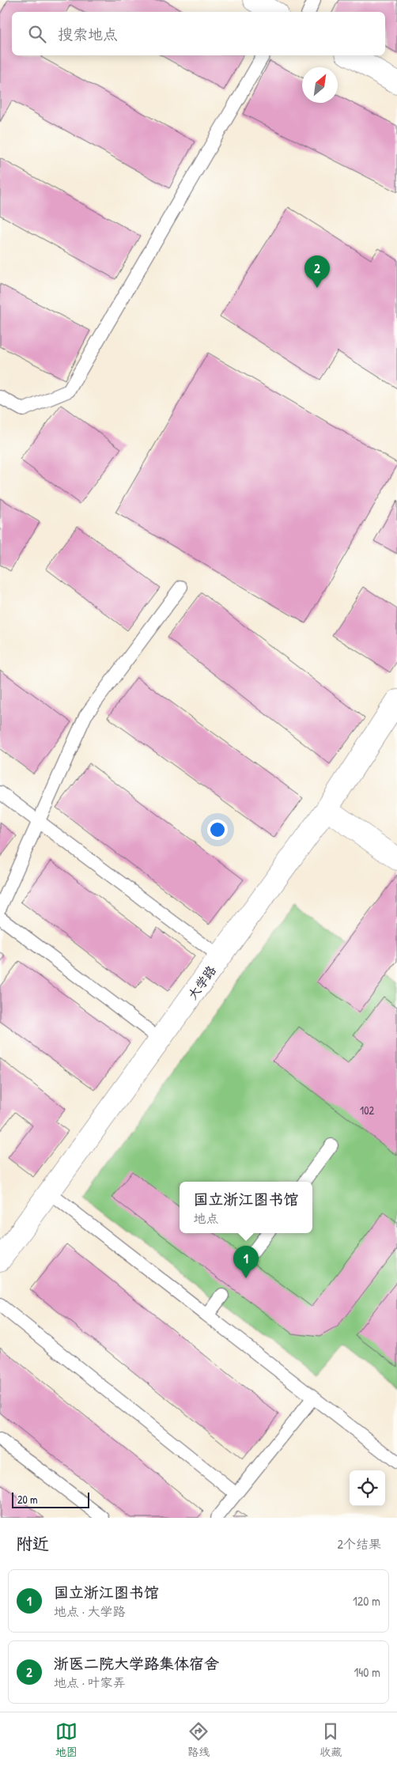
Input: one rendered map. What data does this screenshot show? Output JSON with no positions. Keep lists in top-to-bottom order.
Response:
{
  "streets": {
    "street": ["大学路"]
  },
  "house_numbers": ["102"],
  "scale_bar": "20 m",
  "north": "top right",
  "page": {
    "search": "搜索地点",
    "pins": ["2", "1"],
    "popup": ["国立浙江图书馆", "地点"],
    "scale": "20 m",
    "heading": ["附近", "2个结果"],
    "list": [
      {
        "mark": "1",
        "name": "国立浙江图书馆",
        "note": "地点 · 大学路",
        "value": "120 m"
      },
      {
        "mark": "2",
        "name": "浙医二院大学路集体宿舍",
        "note": "地点 · 叶家弄",
        "value": "140 m"
      }
    ],
    "nav": ["地图", "路线", "收藏"]
  }
}
